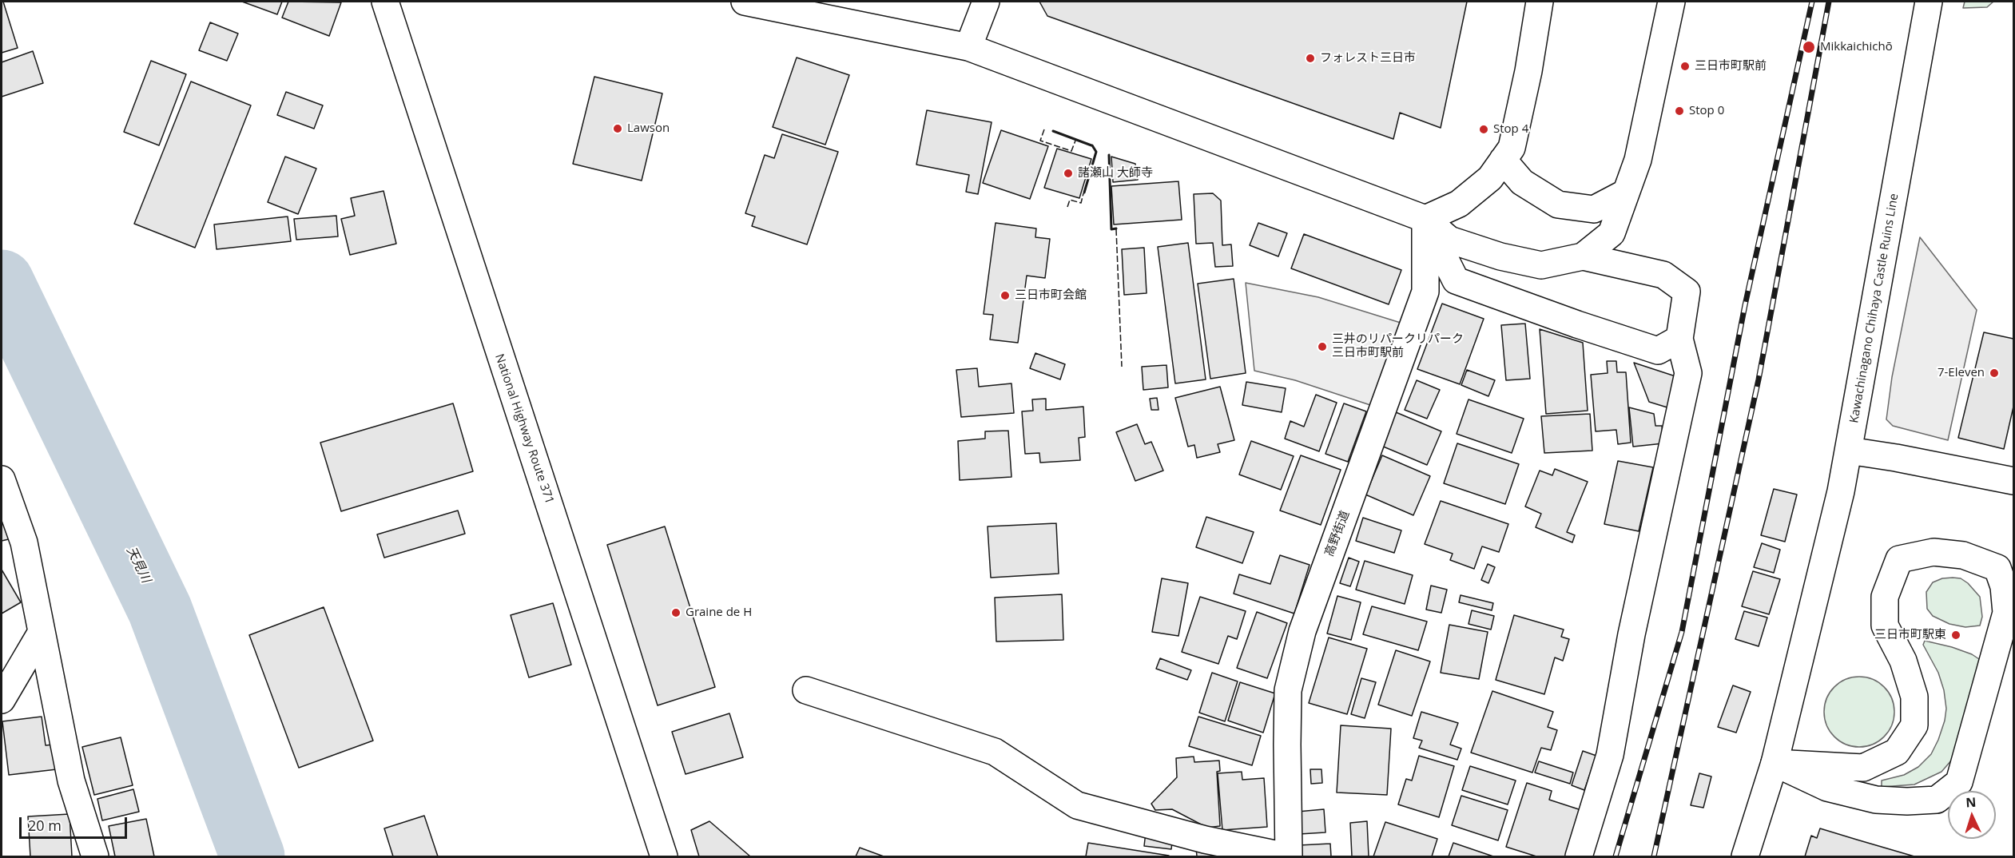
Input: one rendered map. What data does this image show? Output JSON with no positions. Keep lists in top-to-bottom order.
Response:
{
  "streets": {
    "main road": ["Kawachinagano Chihaya Castle Ruins Line", "National Highway Route 371", "高野街道"]
  },
  "water": ["天見川"],
  "places": [
    "Mikkaichichō",
    "フォレスト三日市",
    "三日市町駅前",
    "Stop 0",
    "Lawson",
    "Stop 4",
    "諸瀬山 大師寺",
    "三日市町会館",
    "三井のリパークリパーク 三日市町駅前",
    "7-Eleven",
    "Graine de H",
    "三日市町駅東"
  ],
  "scale_bar": "20 m",
  "north": "top"
}
